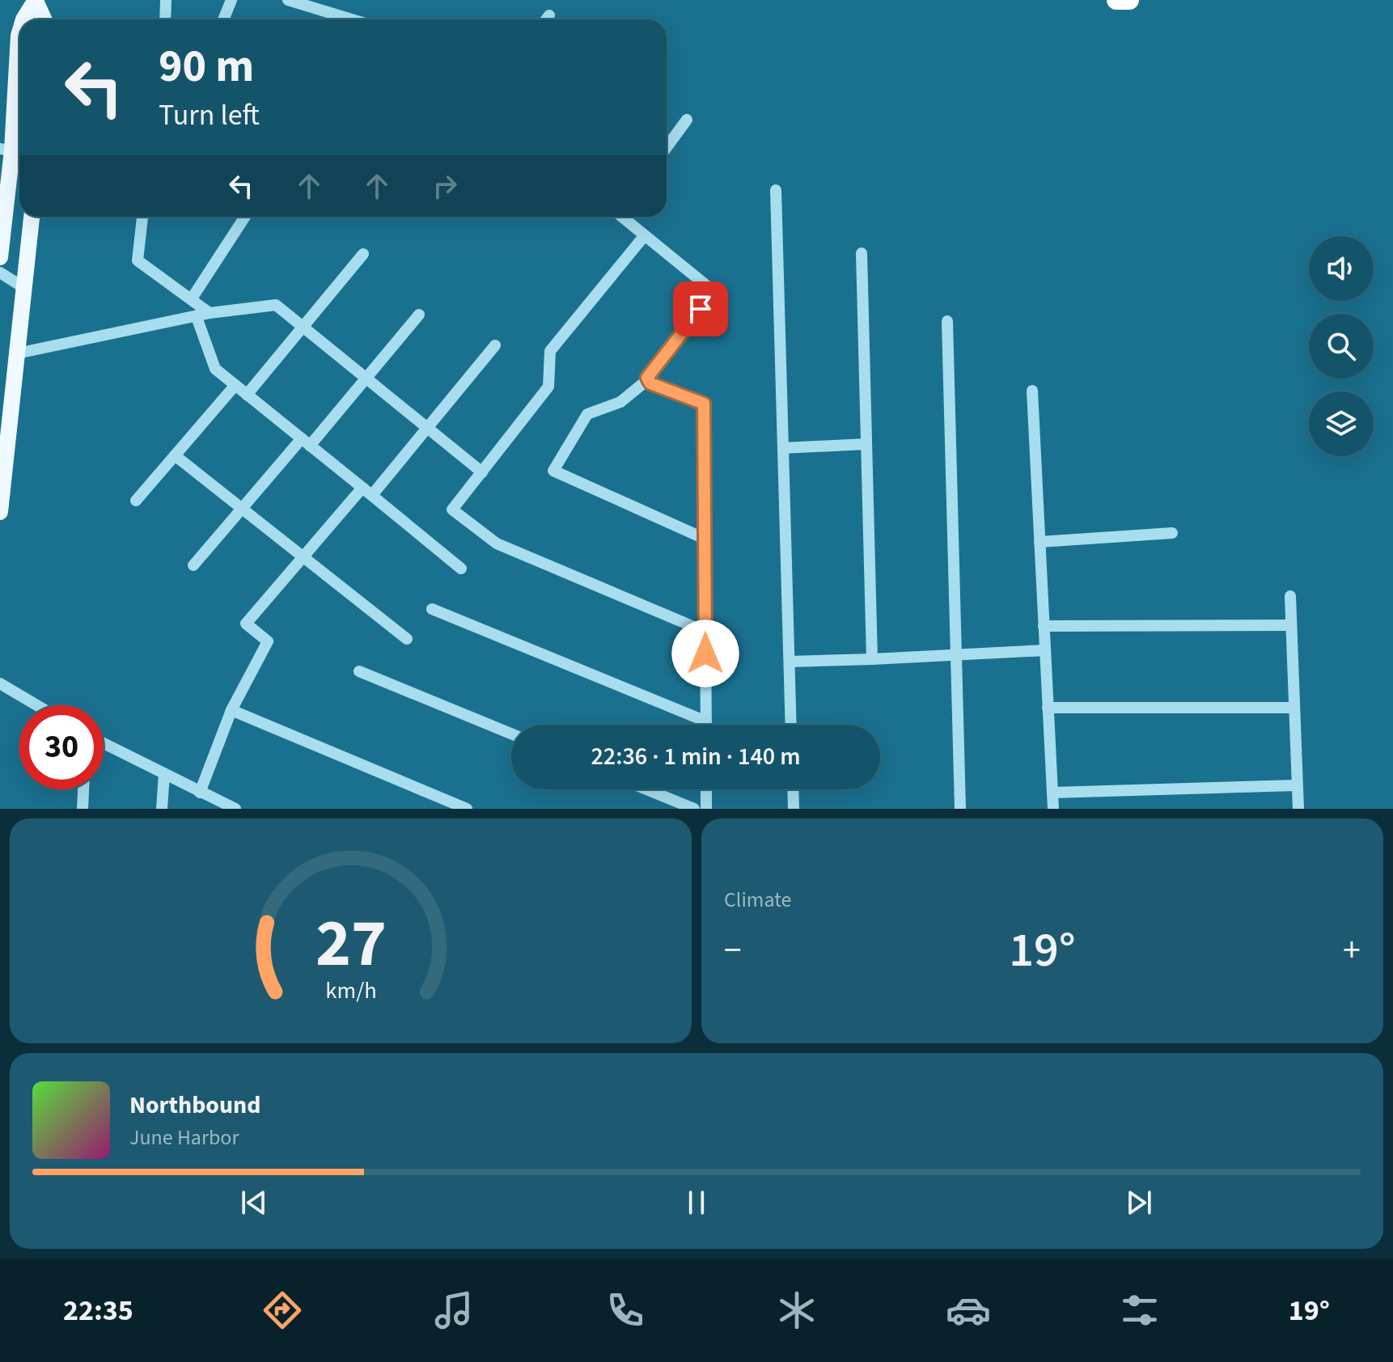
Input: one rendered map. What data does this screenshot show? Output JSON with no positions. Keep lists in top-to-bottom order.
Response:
{
  "page": {
    "turn": ["90 m", "Turn left"],
    "limit": "30",
    "trip": "22:36 · 1 min · 140 m",
    "tile": "Climate",
    "heat": ["−", "19°", "+"],
    "song": ["Northbound", "June Harbor"],
    "tabs": ["22:35", "19°"],
    "gauge": ["27", "km/h"]
  }
}
